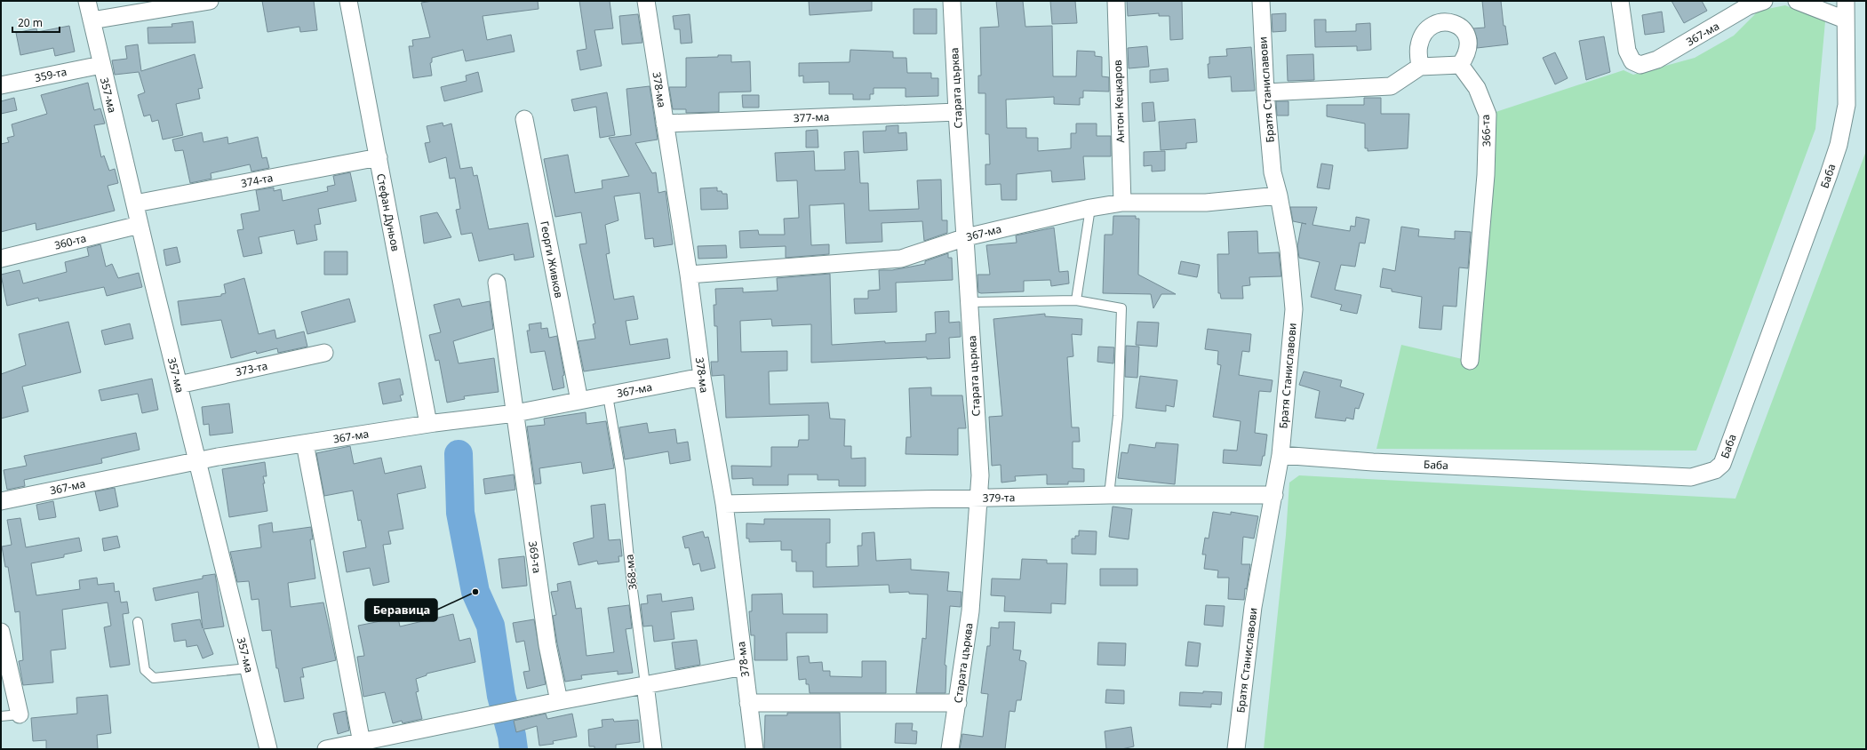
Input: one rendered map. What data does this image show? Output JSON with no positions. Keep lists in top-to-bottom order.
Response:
{
  "streets": {
    "street": [
      "367-ма",
      "359-та",
      "Старата църква",
      "378-ма",
      "Братя Станиславови",
      "357-ма",
      "Антон Кецкаров",
      "377-ма",
      "366-та",
      "Баба",
      "374-та",
      "Стефан Дуньов",
      "360-та",
      "Георги Живков",
      "373-та",
      "379-та",
      "369-та",
      "368-ма"
    ]
  },
  "crossings": [
    ["367-ма", "Старата църква"],
    ["367-ма", "378-ма"],
    ["367-ма", "Братя Станиславови"],
    ["367-ма", "357-ма"],
    ["367-ма", "Антон Кецкаров"],
    ["367-ма", "Стефан Дуньов"],
    ["367-ма", "Георги Живков"],
    ["367-ма", "369-та"],
    ["367-ма", "368-ма"],
    ["359-та", "357-ма"],
    ["Старата църква", "377-ма"],
    ["Старата църква", "379-та"],
    ["378-ма", "377-ма"],
    ["378-ма", "379-та"],
    ["Братя Станиславови", "Баба"],
    ["Братя Станиславови", "379-та"],
    ["357-ма", "374-та"],
    ["357-ма", "360-та"],
    ["357-ма", "373-та"],
    ["374-та", "Стефан Дуньов"]
  ],
  "places": ["Беравица"],
  "scale_bar": "20 m"
}
